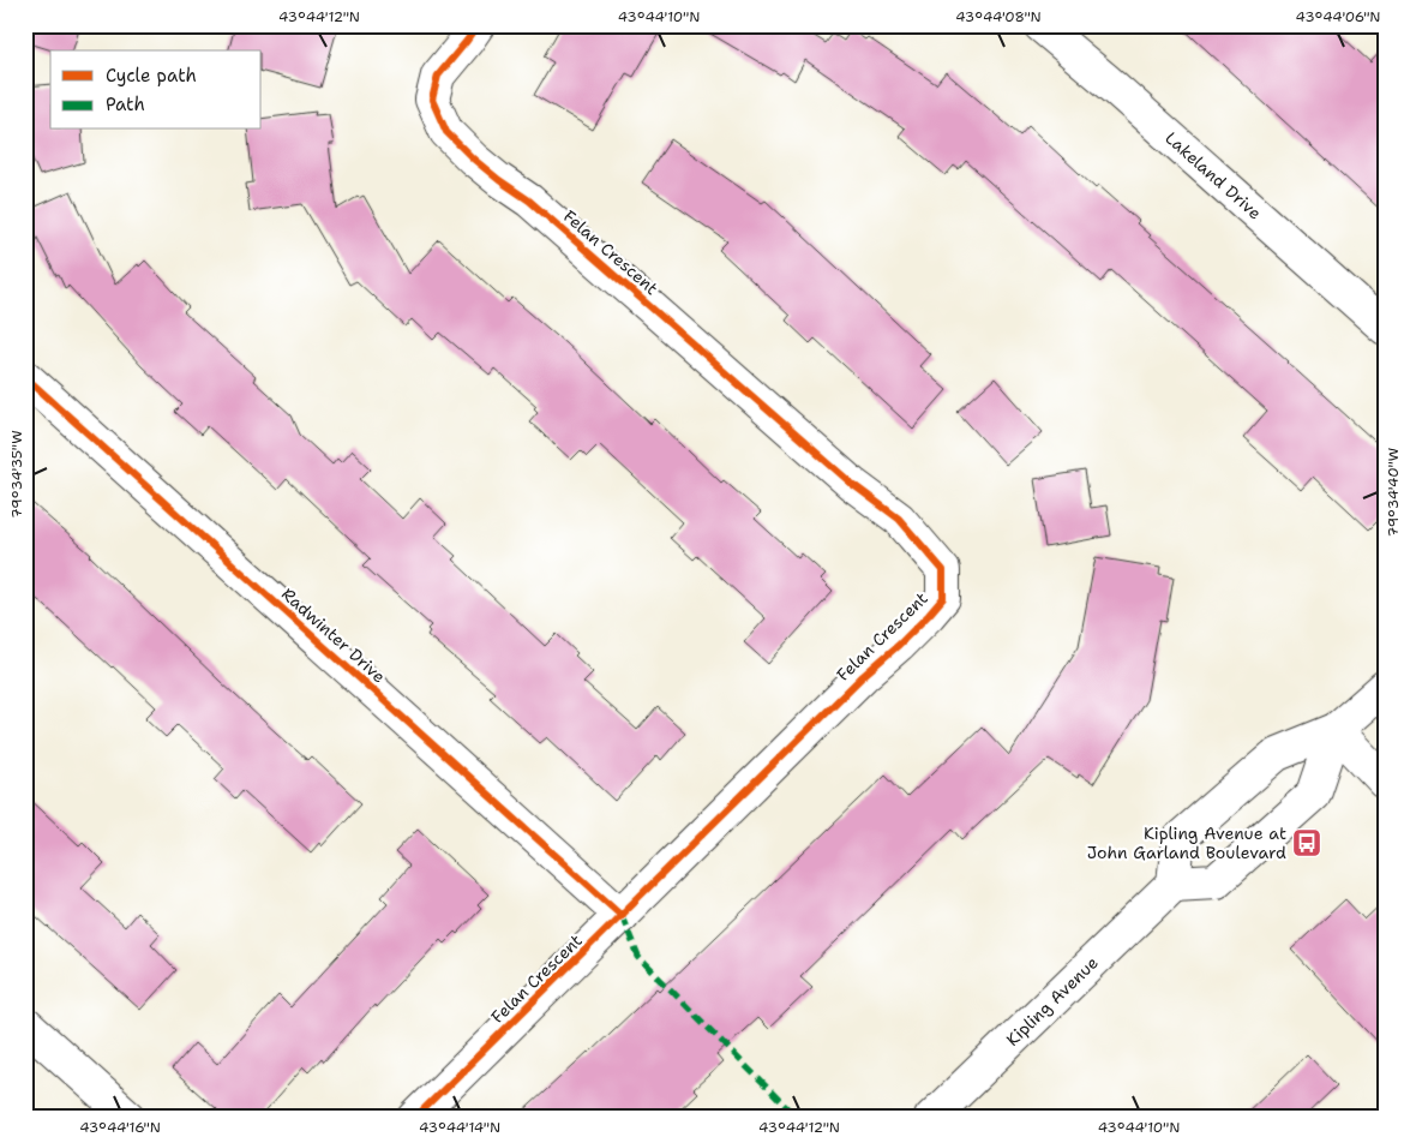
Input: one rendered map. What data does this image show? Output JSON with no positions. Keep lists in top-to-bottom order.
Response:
{
  "streets": {
    "street": [
      "Lakeland Drive",
      "Felan Crescent",
      "Radwinter Drive",
      "Kipling Avenue"
    ]
  },
  "crossings": [
    ["Felan Crescent", "Radwinter Drive"]
  ],
  "places": {
    "bus stop": ["Kipling Avenue at John Garland Boulevard"]
  },
  "legend": ["Cycle path", "Path"],
  "coordinates": [
    "43°44'12\"N",
    "43°44'10\"N",
    "43°44'08\"N",
    "43°44'06\"N",
    "79°34'35\"W",
    "79°34'40\"W",
    "43°44'16\"N",
    "43°44'14\"N"
  ]
}
